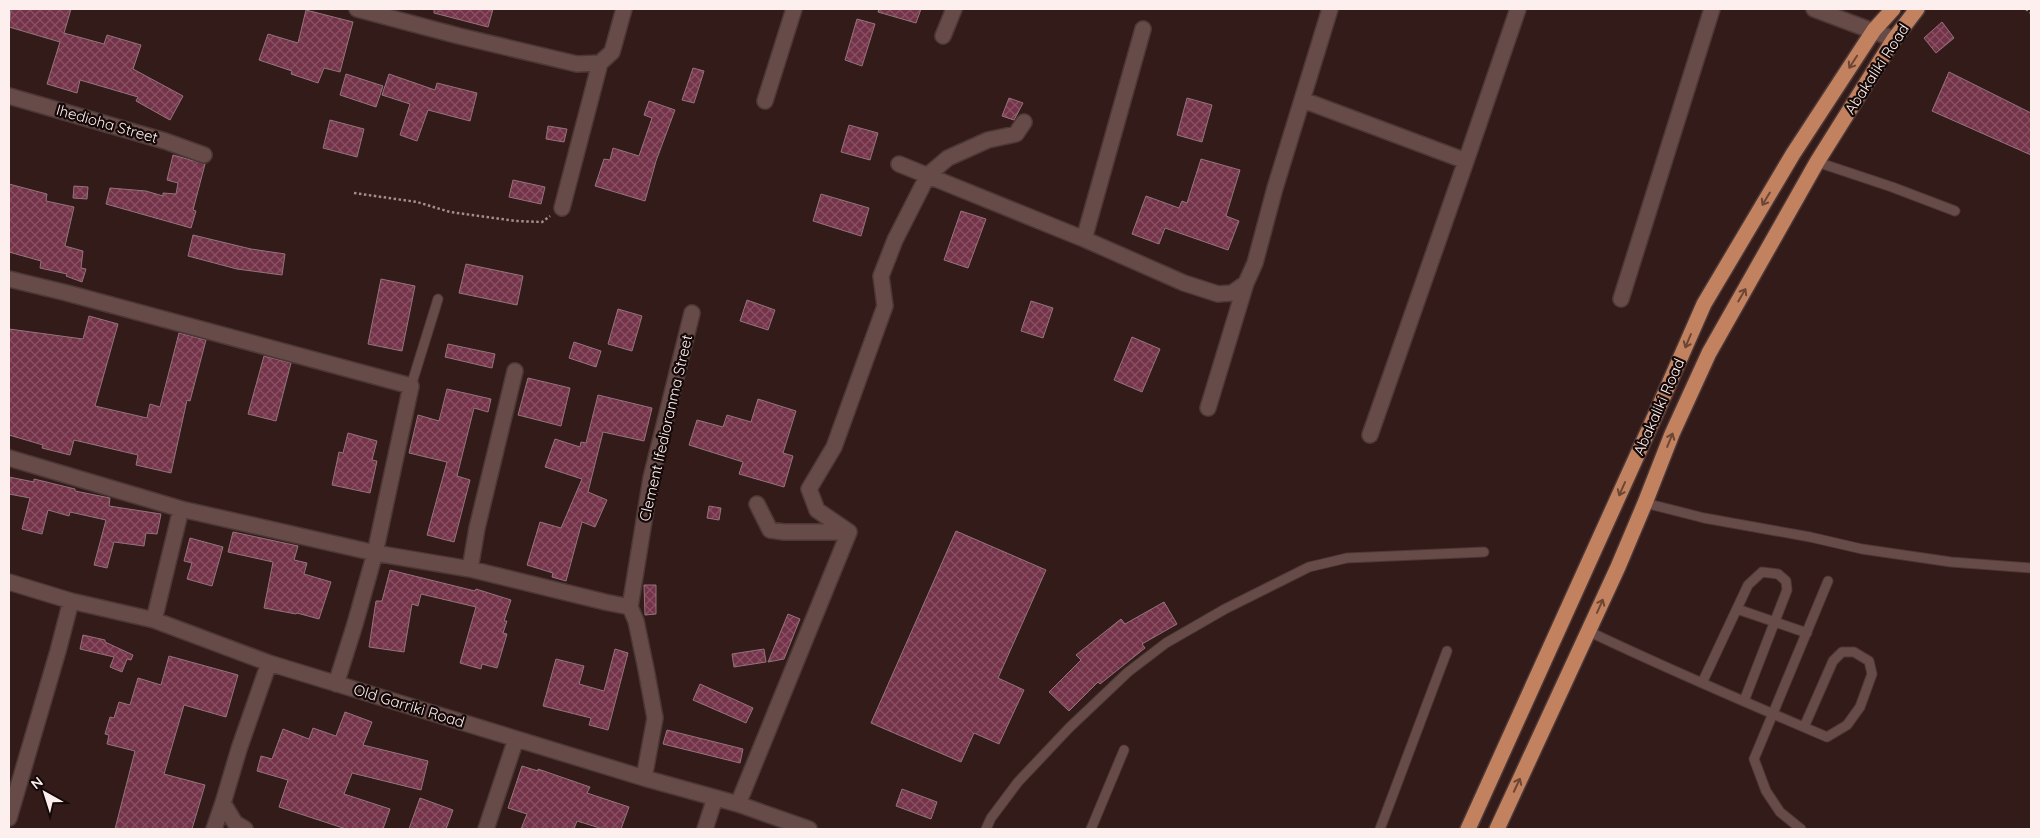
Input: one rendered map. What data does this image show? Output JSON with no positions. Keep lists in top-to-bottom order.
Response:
{
  "streets": {
    "highway": ["Abakaliki Road"],
    "street": ["Ihedioha Street", "Clement Ifedioranma Street", "Old Garriki Road"]
  },
  "crossings": [
    ["Clement Ifedioranma Street", "Old Garriki Road"]
  ],
  "north": "top left"
}
